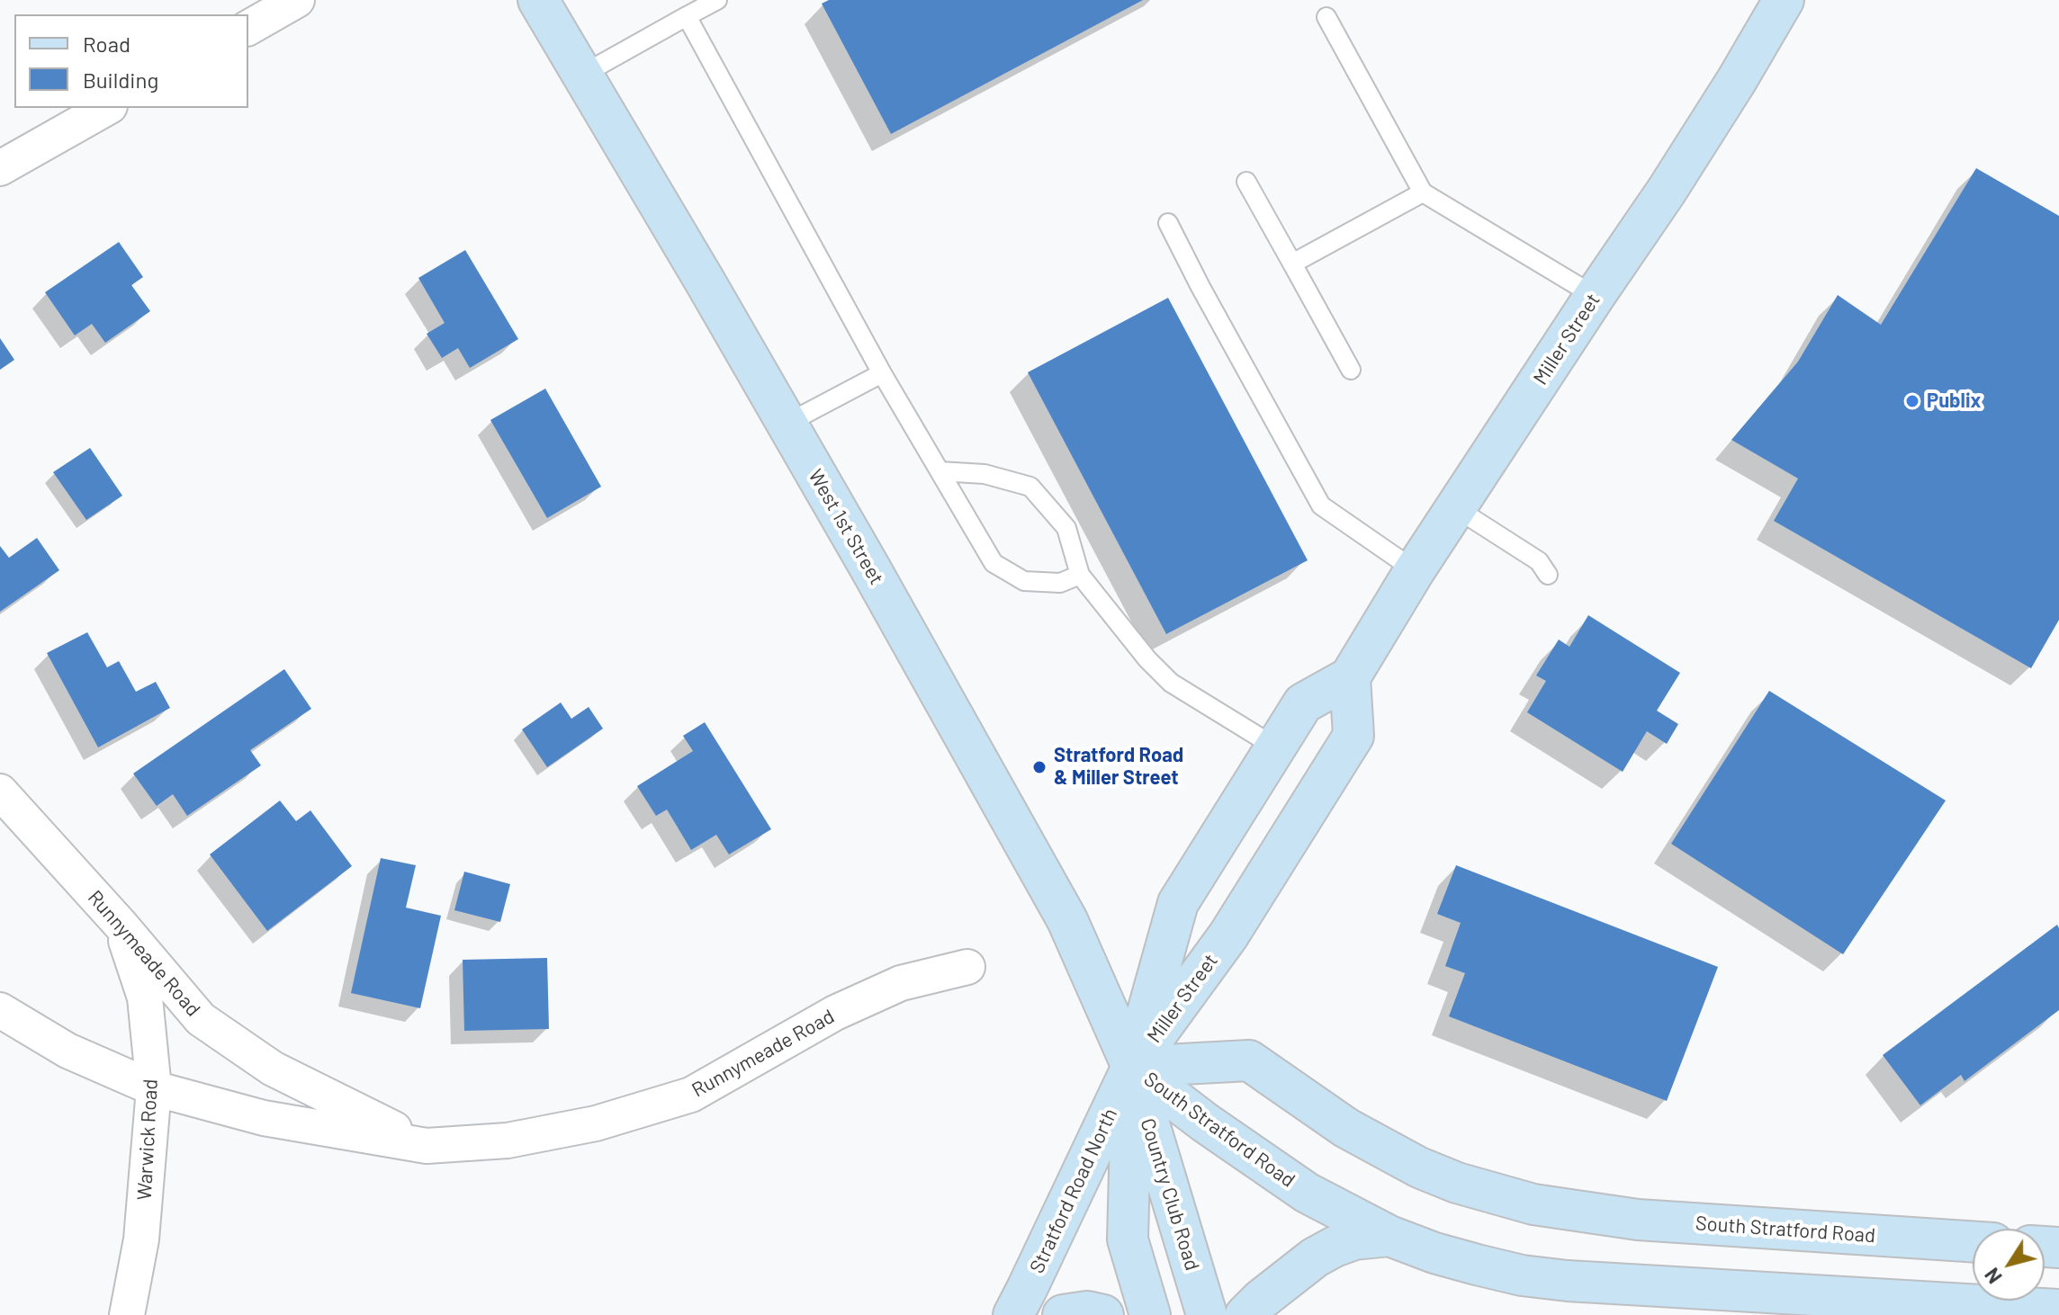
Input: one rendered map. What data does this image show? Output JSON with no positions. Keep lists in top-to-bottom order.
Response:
{
  "streets": {
    "main road": [
      "Miller Street",
      "West 1st Street",
      "South Stratford Road",
      "Stratford Road North",
      "Country Club Road"
    ],
    "street": ["Runnymeade Road", "Warwick Road"]
  },
  "crossings": [
    ["Miller Street", "West 1st Street"],
    ["Miller Street", "South Stratford Road"],
    ["Miller Street", "Stratford Road North"],
    ["Miller Street", "Country Club Road"],
    ["West 1st Street", "South Stratford Road"],
    ["West 1st Street", "Stratford Road North"],
    ["West 1st Street", "Country Club Road"],
    ["Runnymeade Road", "Warwick Road"],
    ["South Stratford Road", "Stratford Road North"],
    ["South Stratford Road", "Country Club Road"],
    ["Stratford Road North", "Country Club Road"]
  ],
  "places": ["Publix", "Stratford Road & Miller Street"],
  "legend": ["Road", "Building"],
  "north": "bottom left"
}
